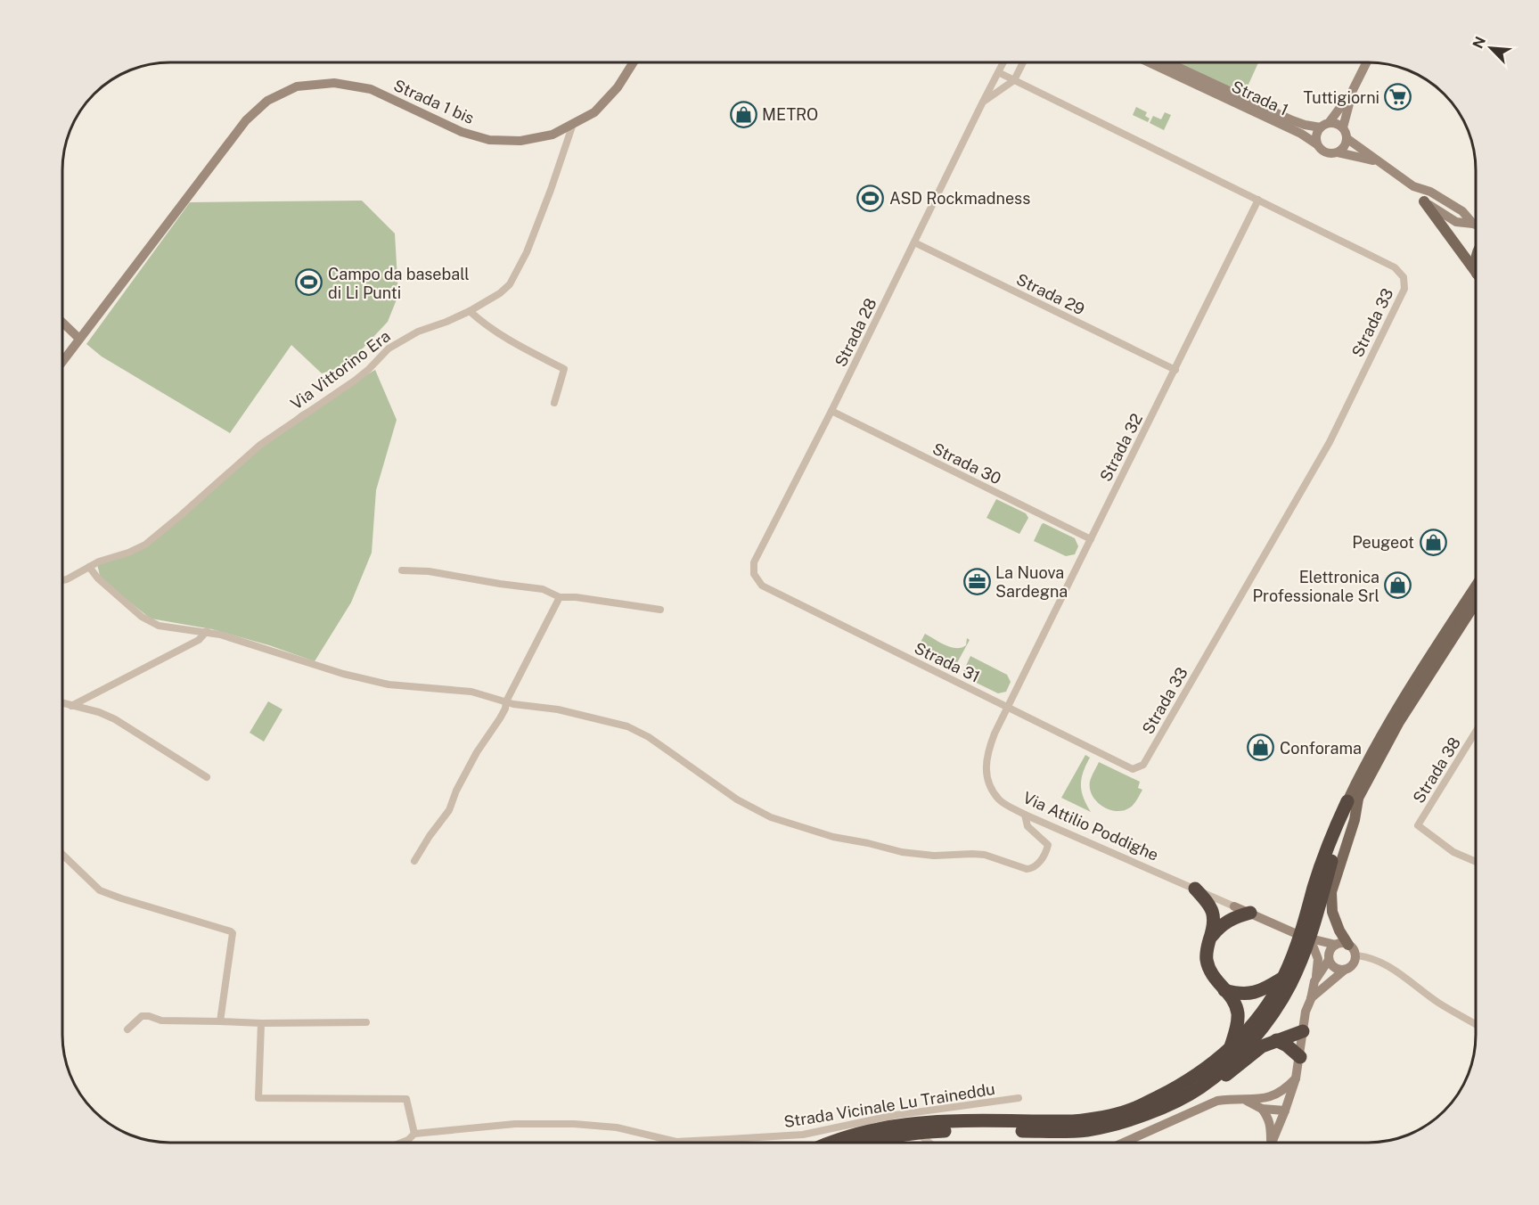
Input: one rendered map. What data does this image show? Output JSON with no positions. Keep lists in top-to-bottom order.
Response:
{
  "streets": {
    "street": [
      "Strada 1",
      "Strada 1 bis",
      "Strada 29",
      "Strada 33",
      "Strada 28",
      "Via Vittorino Era",
      "Strada 32",
      "Strada 30",
      "Strada 31",
      "Strada 38",
      "Via Attilio Poddighe",
      "Strada Vicinale Lu Traineddu"
    ]
  },
  "crossings": [
    ["Strada 1 bis", "Via Vittorino Era"],
    ["Strada 29", "Strada 28"],
    ["Strada 29", "Strada 32"],
    ["Strada 33", "Strada 28"],
    ["Strada 33", "Strada 32"],
    ["Strada 33", "Strada 31"],
    ["Strada 28", "Strada 30"],
    ["Strada 28", "Strada 31"],
    ["Strada 32", "Strada 30"],
    ["Strada 32", "Strada 31"],
    ["Strada 32", "Via Attilio Poddighe"],
    ["Strada 31", "Via Attilio Poddighe"]
  ],
  "places": {
    "supermarket": ["Tuttigiorni"],
    "shop": [
      "METRO",
      "Peugeot",
      "Elettronica Professionale Srl",
      "Conforama"
    ],
    "sports": ["ASD Rockmadness", "Campo da baseball di Li Punti"],
    "office": ["La Nuova Sardegna"]
  },
  "north": "top left"
}
